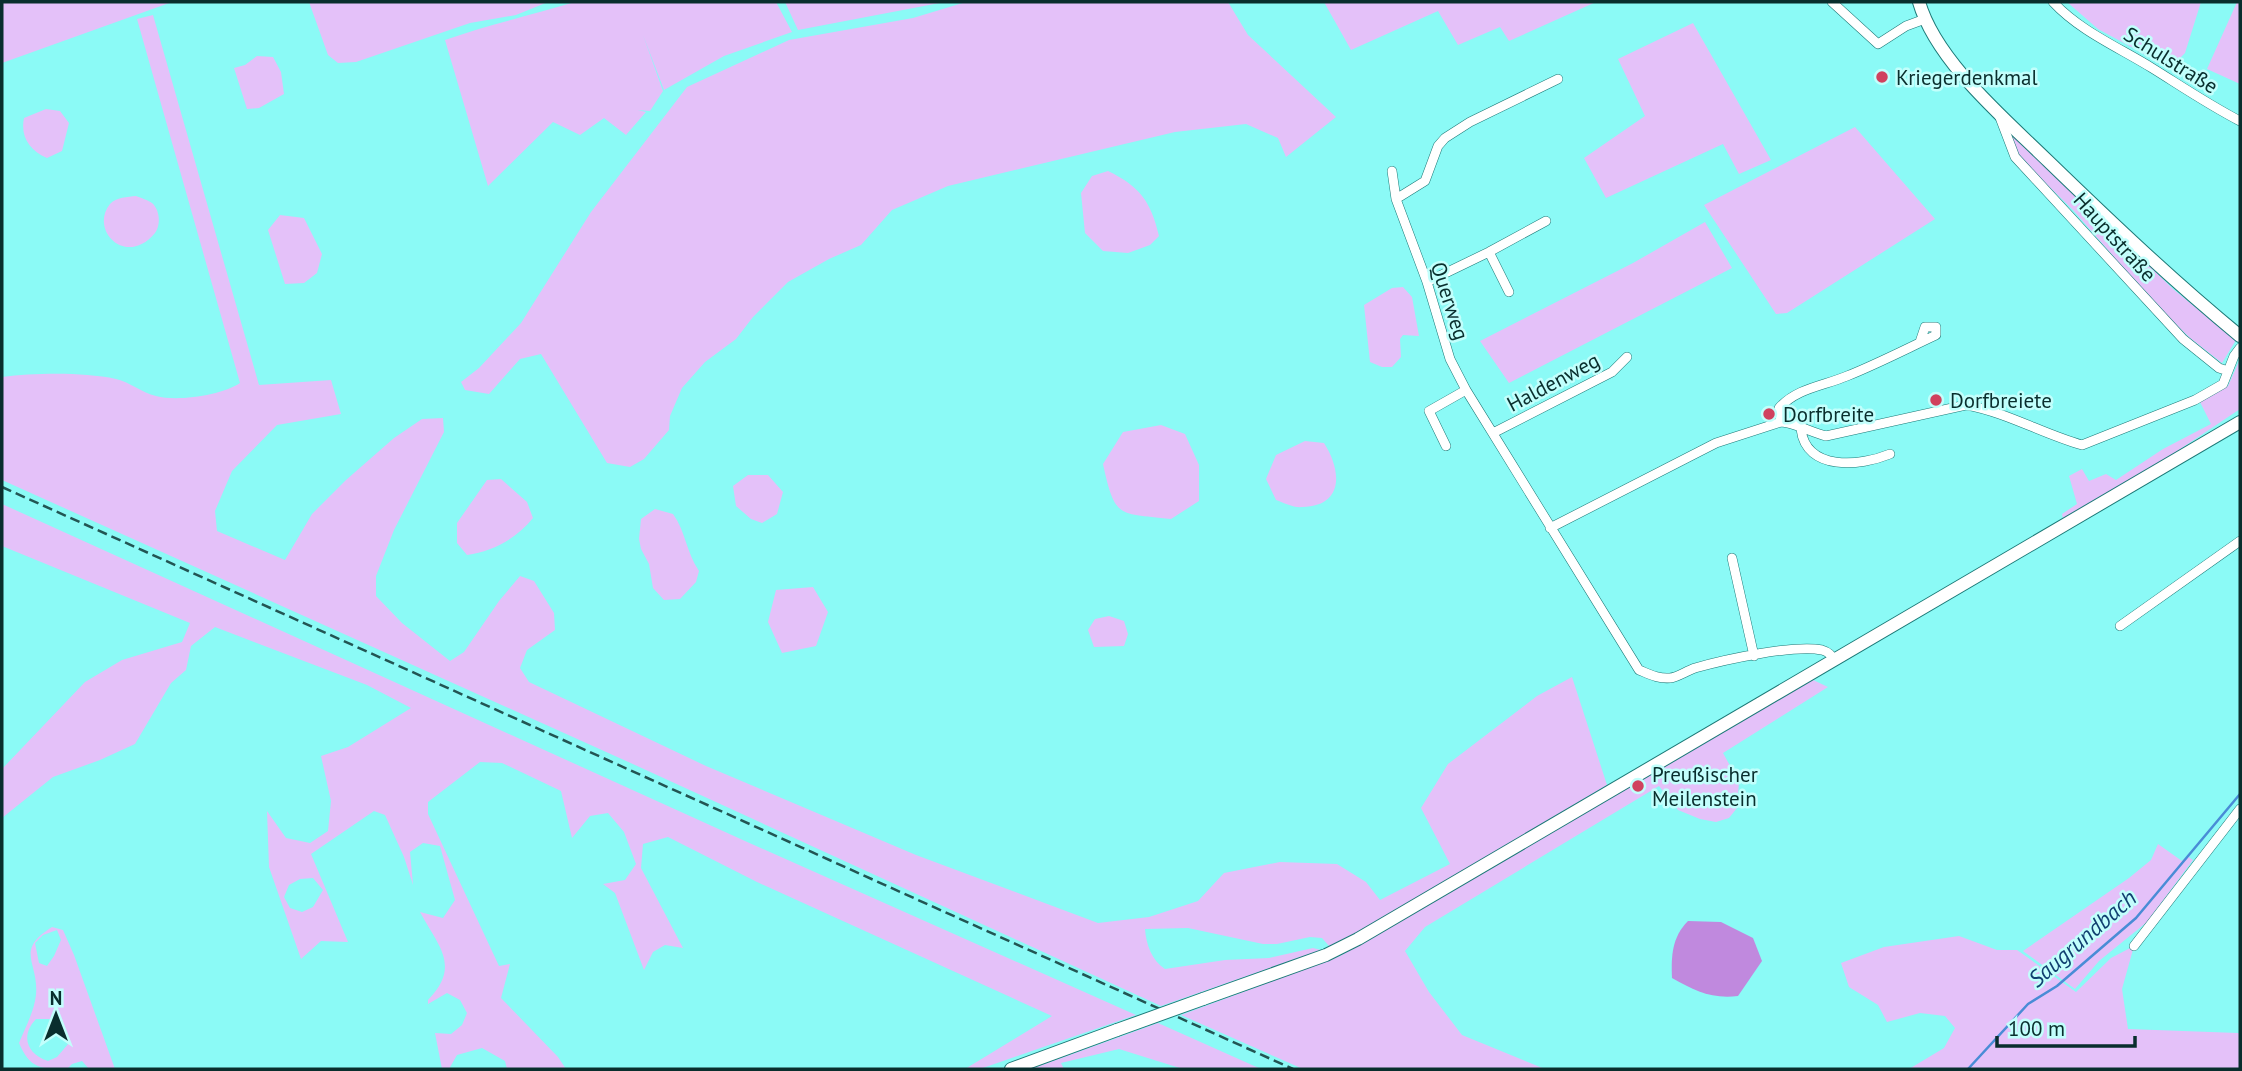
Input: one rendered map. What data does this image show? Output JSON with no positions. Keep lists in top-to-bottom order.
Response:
{
  "streets": {
    "main road": ["Hauptstraße"],
    "street": ["Schulstraße", "Querweg", "Haldenweg"]
  },
  "crossings": [
    ["Querweg", "Haldenweg"]
  ],
  "water": ["Saugrundbach"],
  "places": [
    "Kriegerdenkmal",
    "Dorfbreiete",
    "Dorfbreite",
    "Preußischer Meilenstein"
  ],
  "scale_bar": "100 m",
  "north": "top"
}
